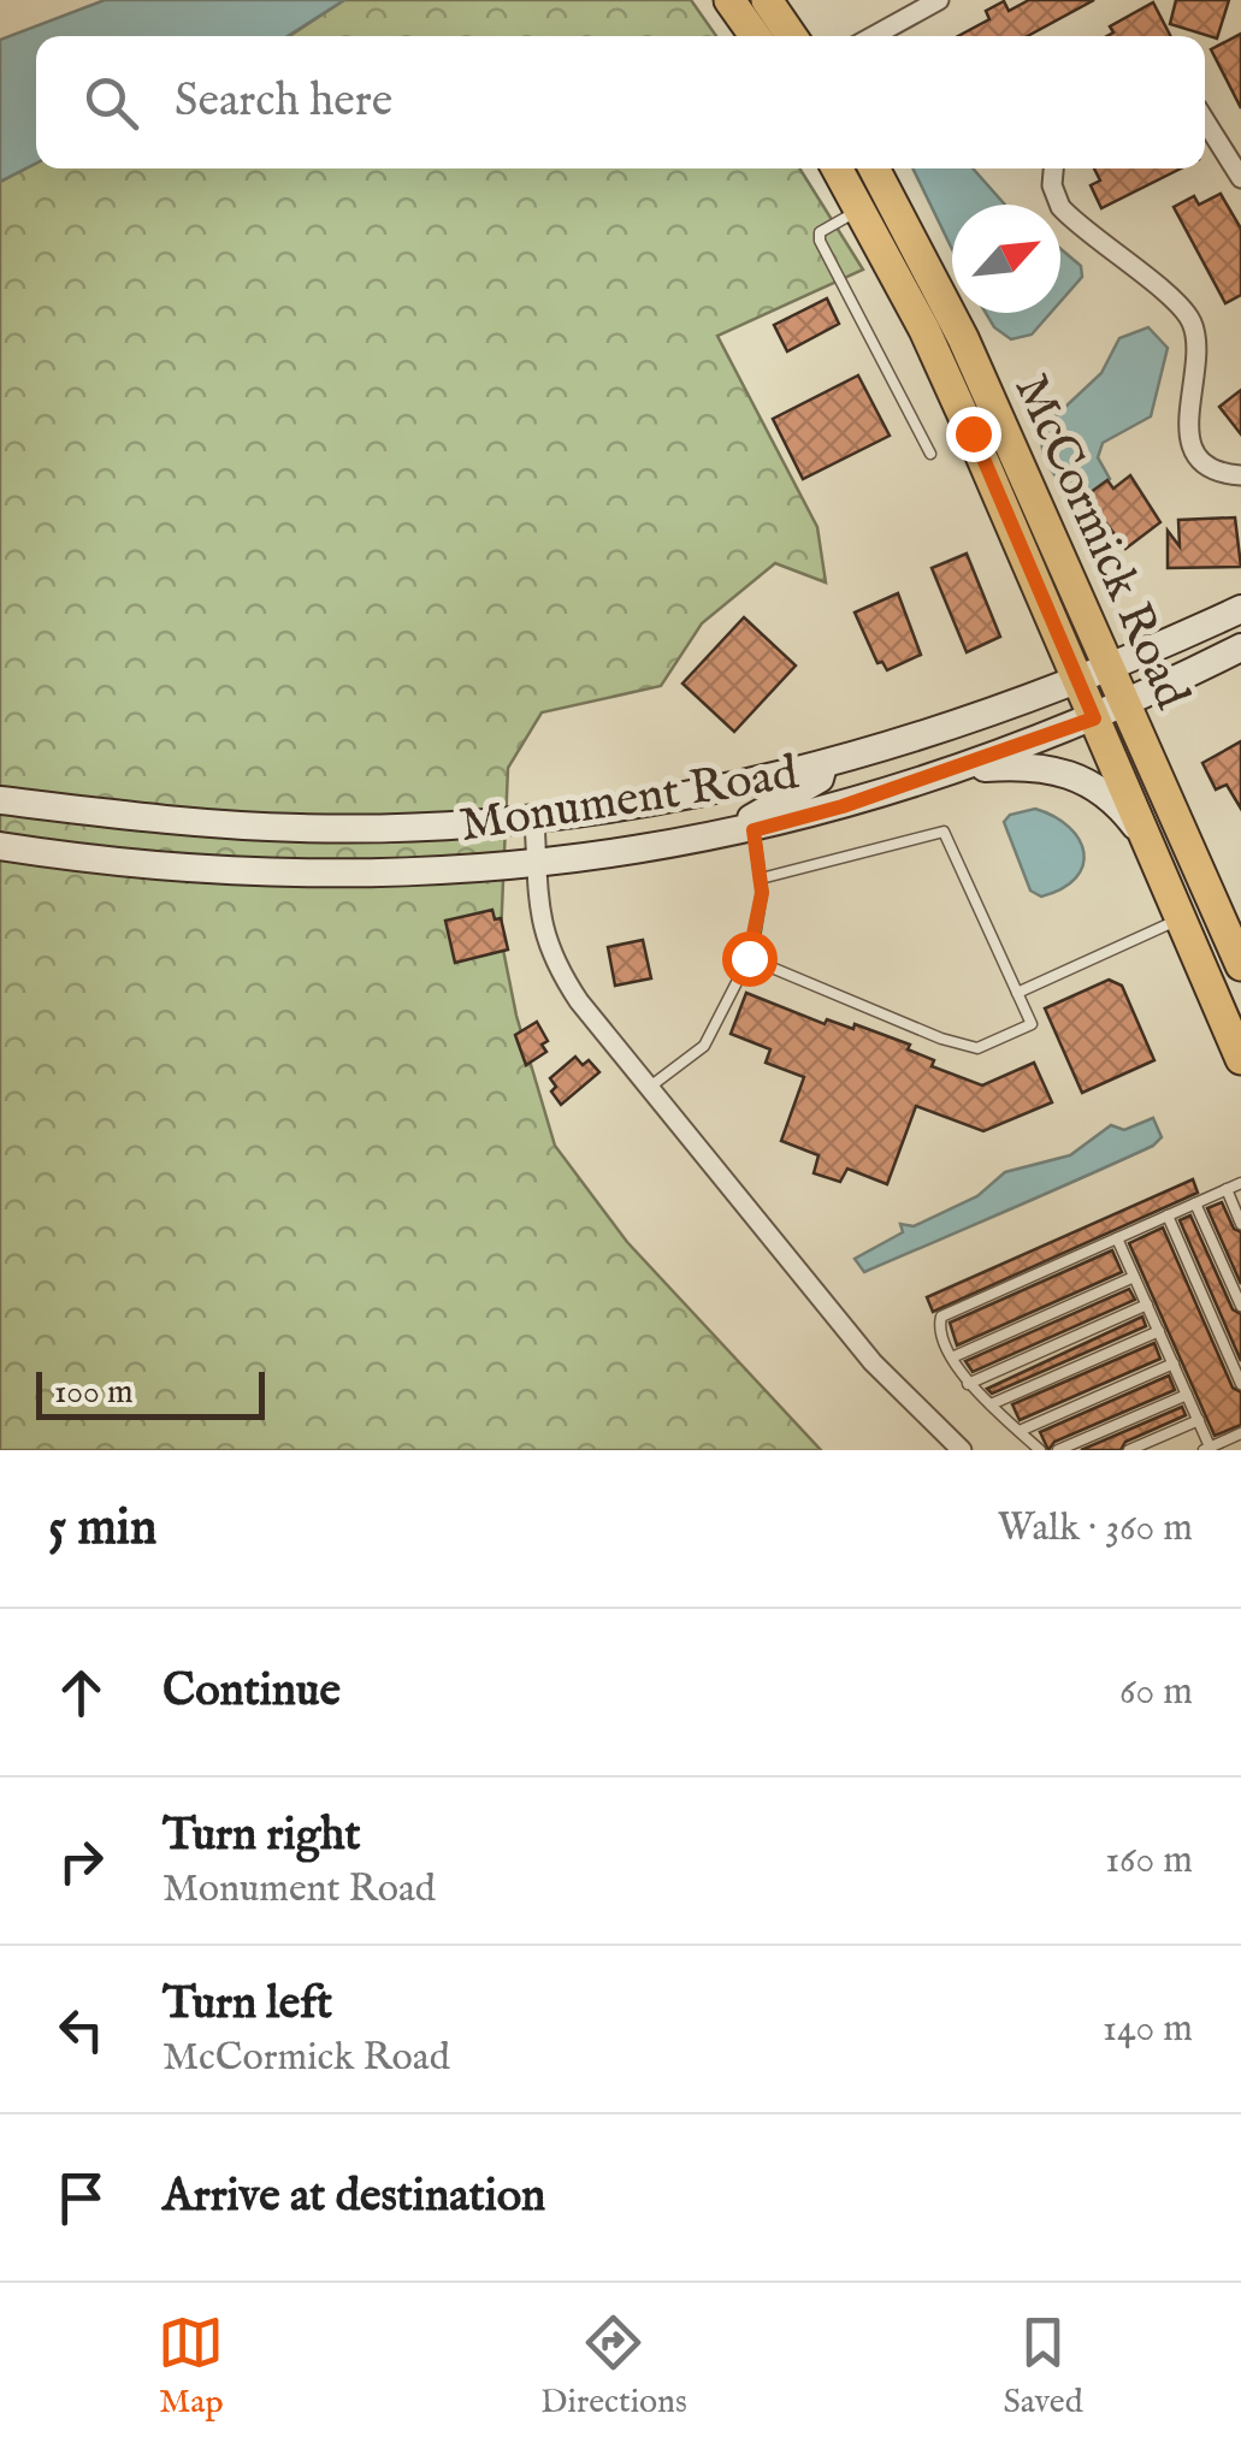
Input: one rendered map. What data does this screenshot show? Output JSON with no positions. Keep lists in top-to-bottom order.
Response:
{
  "streets": {
    "main road": ["McCormick Road", "Monument Road"]
  },
  "crossings": [
    ["McCormick Road", "Monument Road"]
  ],
  "scale_bar": "100 m",
  "north": "top right",
  "page": {
    "search": "Search here",
    "scale": "100 m",
    "heading": ["5 min", "Walk · 360 m"],
    "list": [
      ["Continue", "60 m"],
      ["Turn right", "Monument Road", "160 m"],
      ["Turn left", "McCormick Road", "140 m"],
      "Arrive at destination"
    ],
    "nav": ["Map", "Directions", "Saved"]
  }
}
